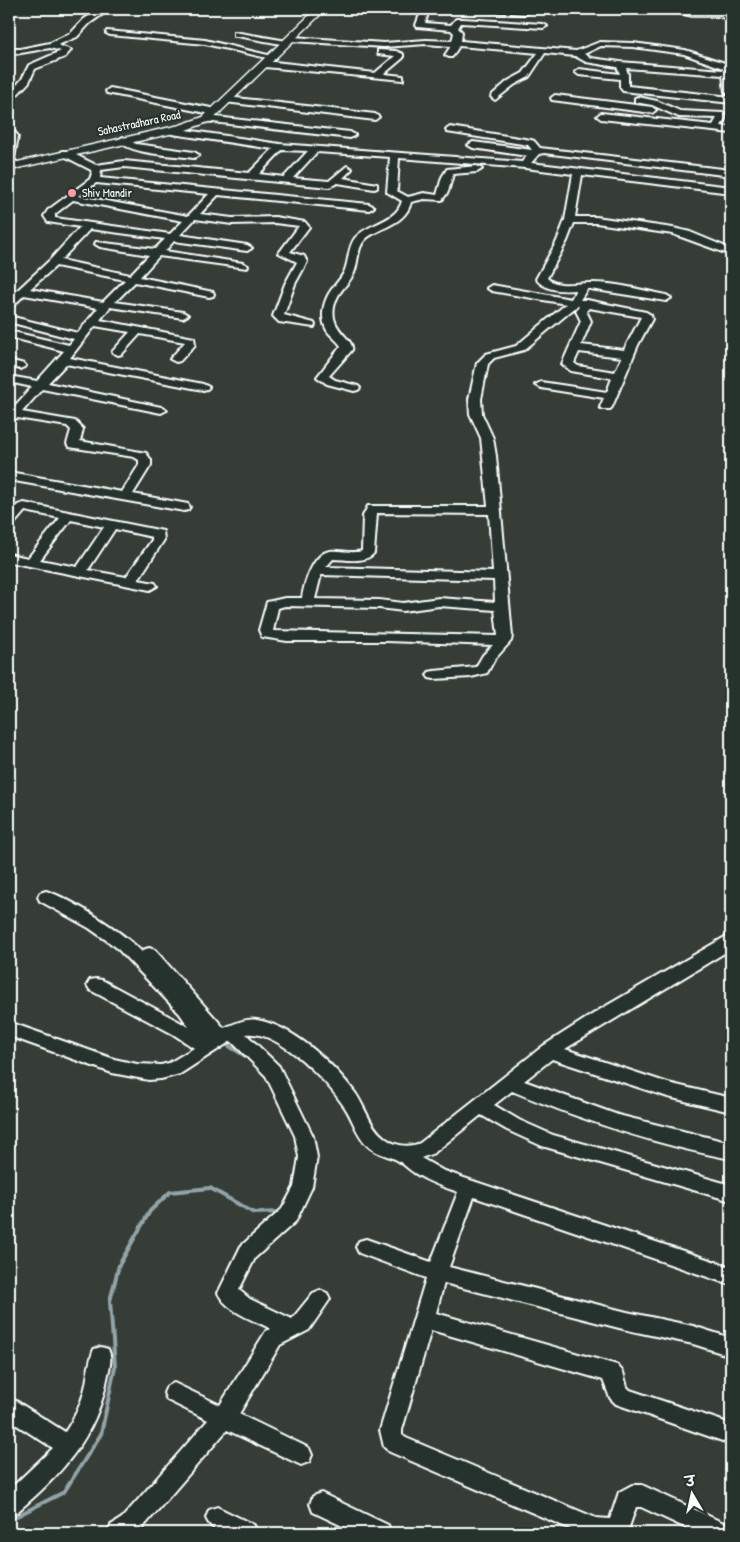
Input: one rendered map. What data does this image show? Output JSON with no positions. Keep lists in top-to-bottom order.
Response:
{
  "streets": {
    "main road": ["Sahastradhara Road"]
  },
  "places": ["Shiv Mandir"],
  "north": "top"
}
